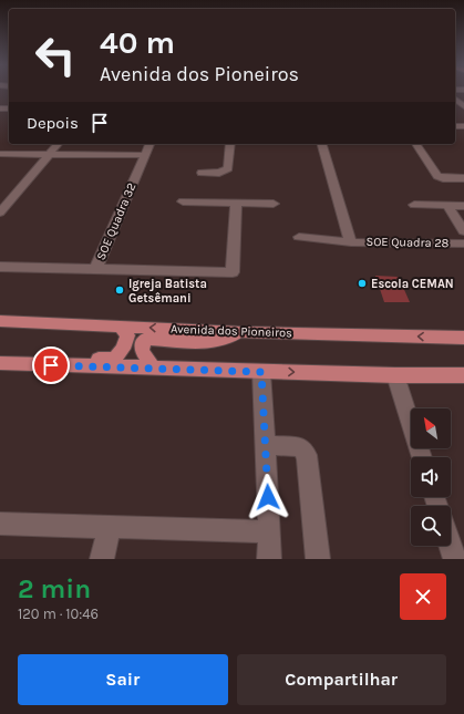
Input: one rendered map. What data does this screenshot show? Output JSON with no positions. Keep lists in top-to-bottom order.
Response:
{
  "streets": {
    "main road": ["Avenida dos Pioneiros"],
    "street": ["SOE Quadra 32", "SOE Quadra 28"]
  },
  "places": ["Escola CEMAN", "Igreja Batista Getsêmani"],
  "north": "top left",
  "page": {
    "turn": ["40 m", "Avenida dos Pioneiros"],
    "then": "Depois",
    "heading": ["2 min", "120 m · 10:46"],
    "buttons": ["Sair", "Compartilhar"]
  }
}
